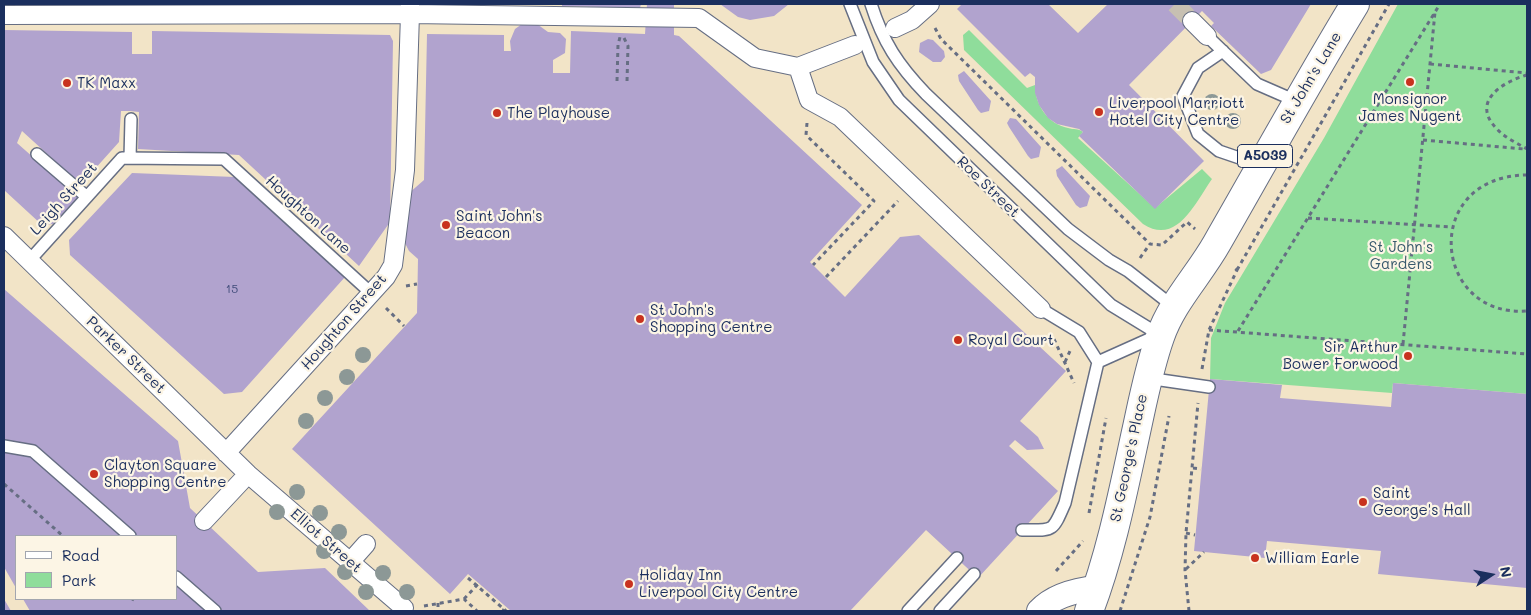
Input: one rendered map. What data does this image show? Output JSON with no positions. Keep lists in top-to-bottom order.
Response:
{
  "streets": {
    "main road": ["St John's Lane", "A5039", "St George's Place"],
    "street": ["Houghton Street", "Parker Street", "Elliot Street"],
    "lane": ["Roe Street", "Leigh Street", "Houghton Lane"]
  },
  "crossings": [
    ["St John's Lane", "Roe Street"],
    ["St John's Lane", "St George's Place"],
    ["Roe Street", "St George's Place"],
    ["Leigh Street", "Houghton Lane"],
    ["Leigh Street", "Parker Street"],
    ["Houghton Lane", "Houghton Street"],
    ["Houghton Street", "Parker Street"],
    ["Parker Street", "Elliot Street"]
  ],
  "parks": ["St John's Gardens"],
  "places": [
    "Monsignor James Nugent",
    "TK Maxx",
    "Liverpool Marriott Hotel City Centre",
    "The Playhouse",
    "Saint John's Beacon",
    "St John's Shopping Centre",
    "Royal Court",
    "Sir Arthur Bower Forwood",
    "Clayton Square Shopping Centre",
    "Saint George's Hall",
    "William Earle",
    "Holiday Inn Liverpool City Centre"
  ],
  "house_numbers": ["15"],
  "legend": ["Road", "Park"],
  "north": "right"
}
